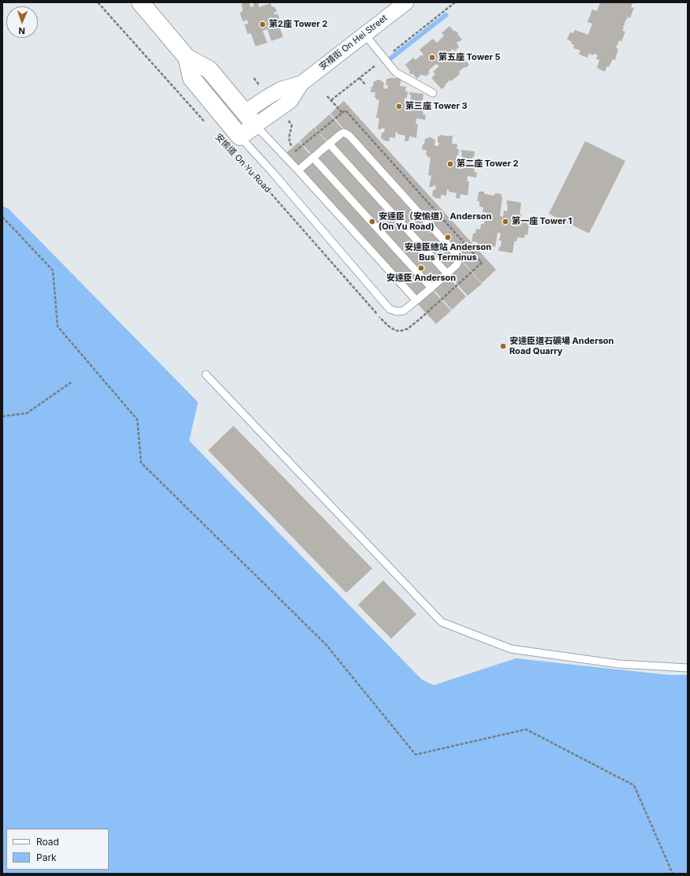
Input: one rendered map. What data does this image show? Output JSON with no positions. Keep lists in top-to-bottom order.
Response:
{
  "streets": {
    "street": ["安禧街 On Hei Street", "安愉道 On Yu Road"]
  },
  "crossings": [
    ["安禧街 On Hei Street", "安愉道 On Yu Road"]
  ],
  "places": [
    "第2座 Tower 2",
    "第五座 Tower 5",
    "第三座 Tower 3",
    "第二座 Tower 2",
    "安達臣（安愉道） Anderson (On Yu Road)",
    "第一座 Tower 1",
    "安達臣總站 Anderson Bus Terminus",
    "安達臣 Anderson",
    "安達臣道石礦場 Anderson Road Quarry"
  ],
  "legend": ["Road", "Park"],
  "north": "bottom"
}
